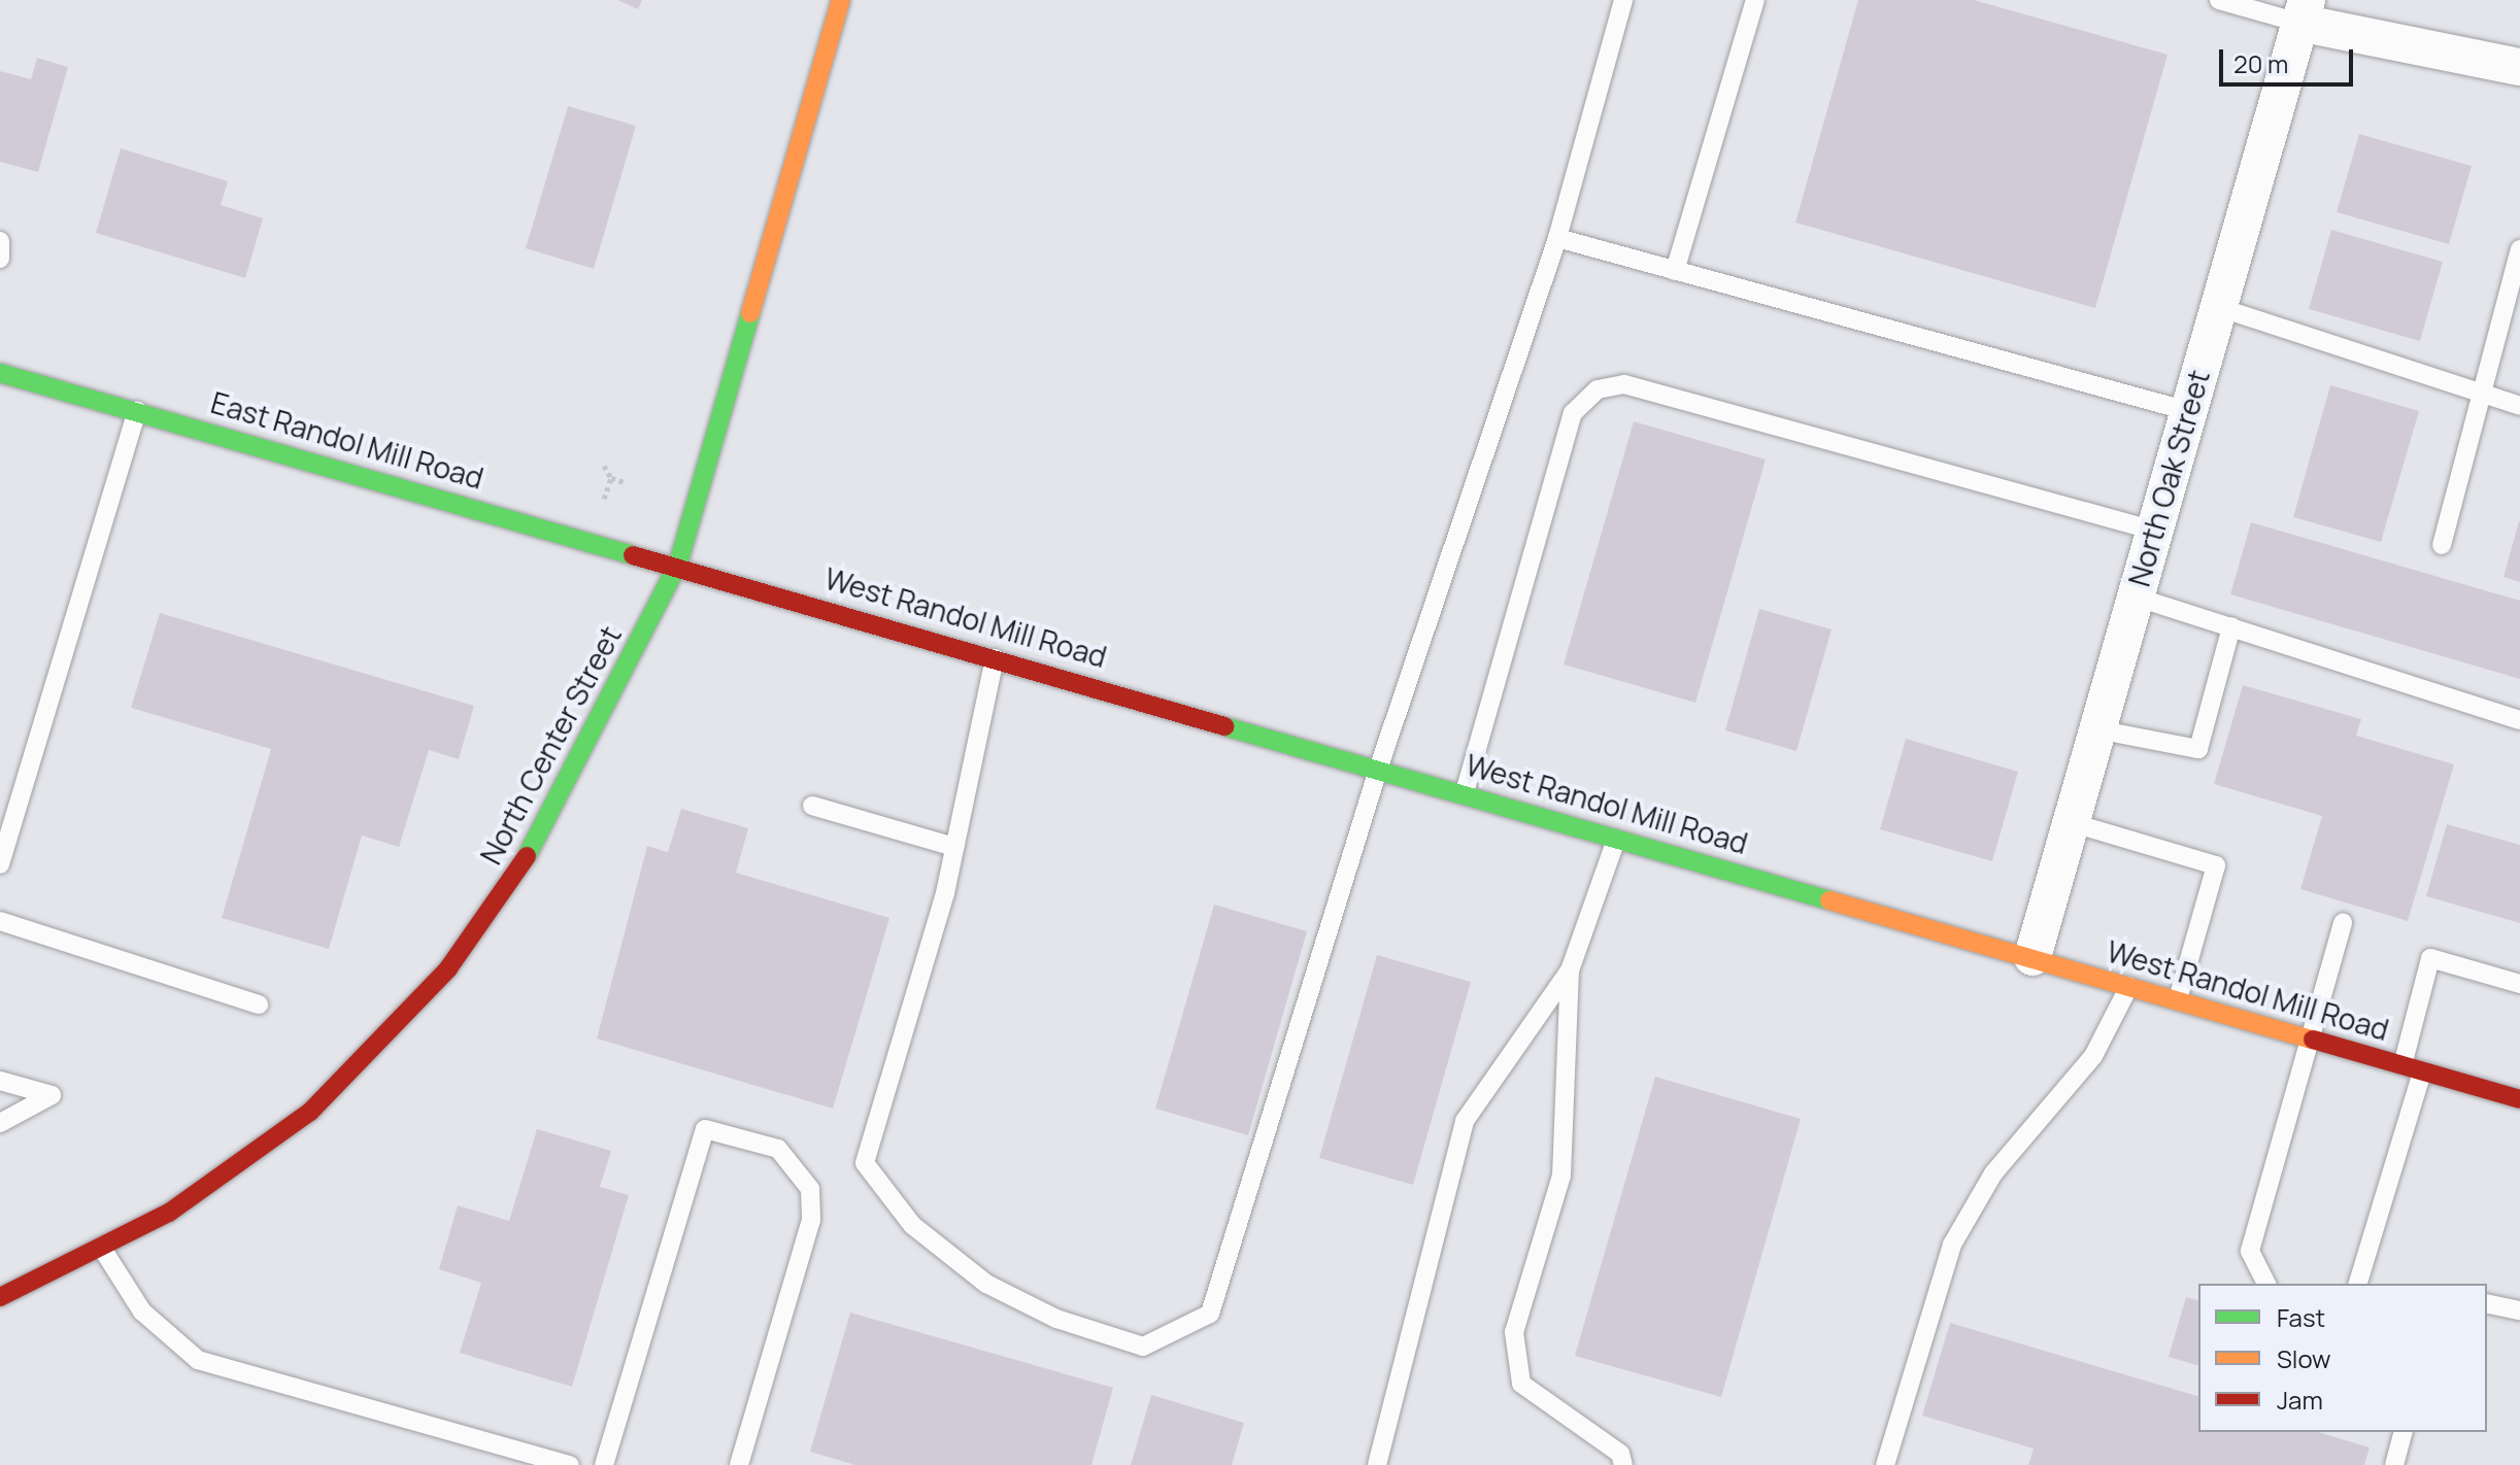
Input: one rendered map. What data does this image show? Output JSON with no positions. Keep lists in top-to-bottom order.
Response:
{
  "streets": {
    "main road": ["East Randol Mill Road", "West Randol Mill Road", "North Center Street"],
    "street": ["North Oak Street"]
  },
  "crossings": [
    ["East Randol Mill Road", "West Randol Mill Road"],
    ["East Randol Mill Road", "North Center Street"],
    ["North Oak Street", "West Randol Mill Road"],
    ["West Randol Mill Road", "North Center Street"]
  ],
  "legend": ["Fast", "Slow", "Jam"],
  "scale_bar": "20 m"
}
